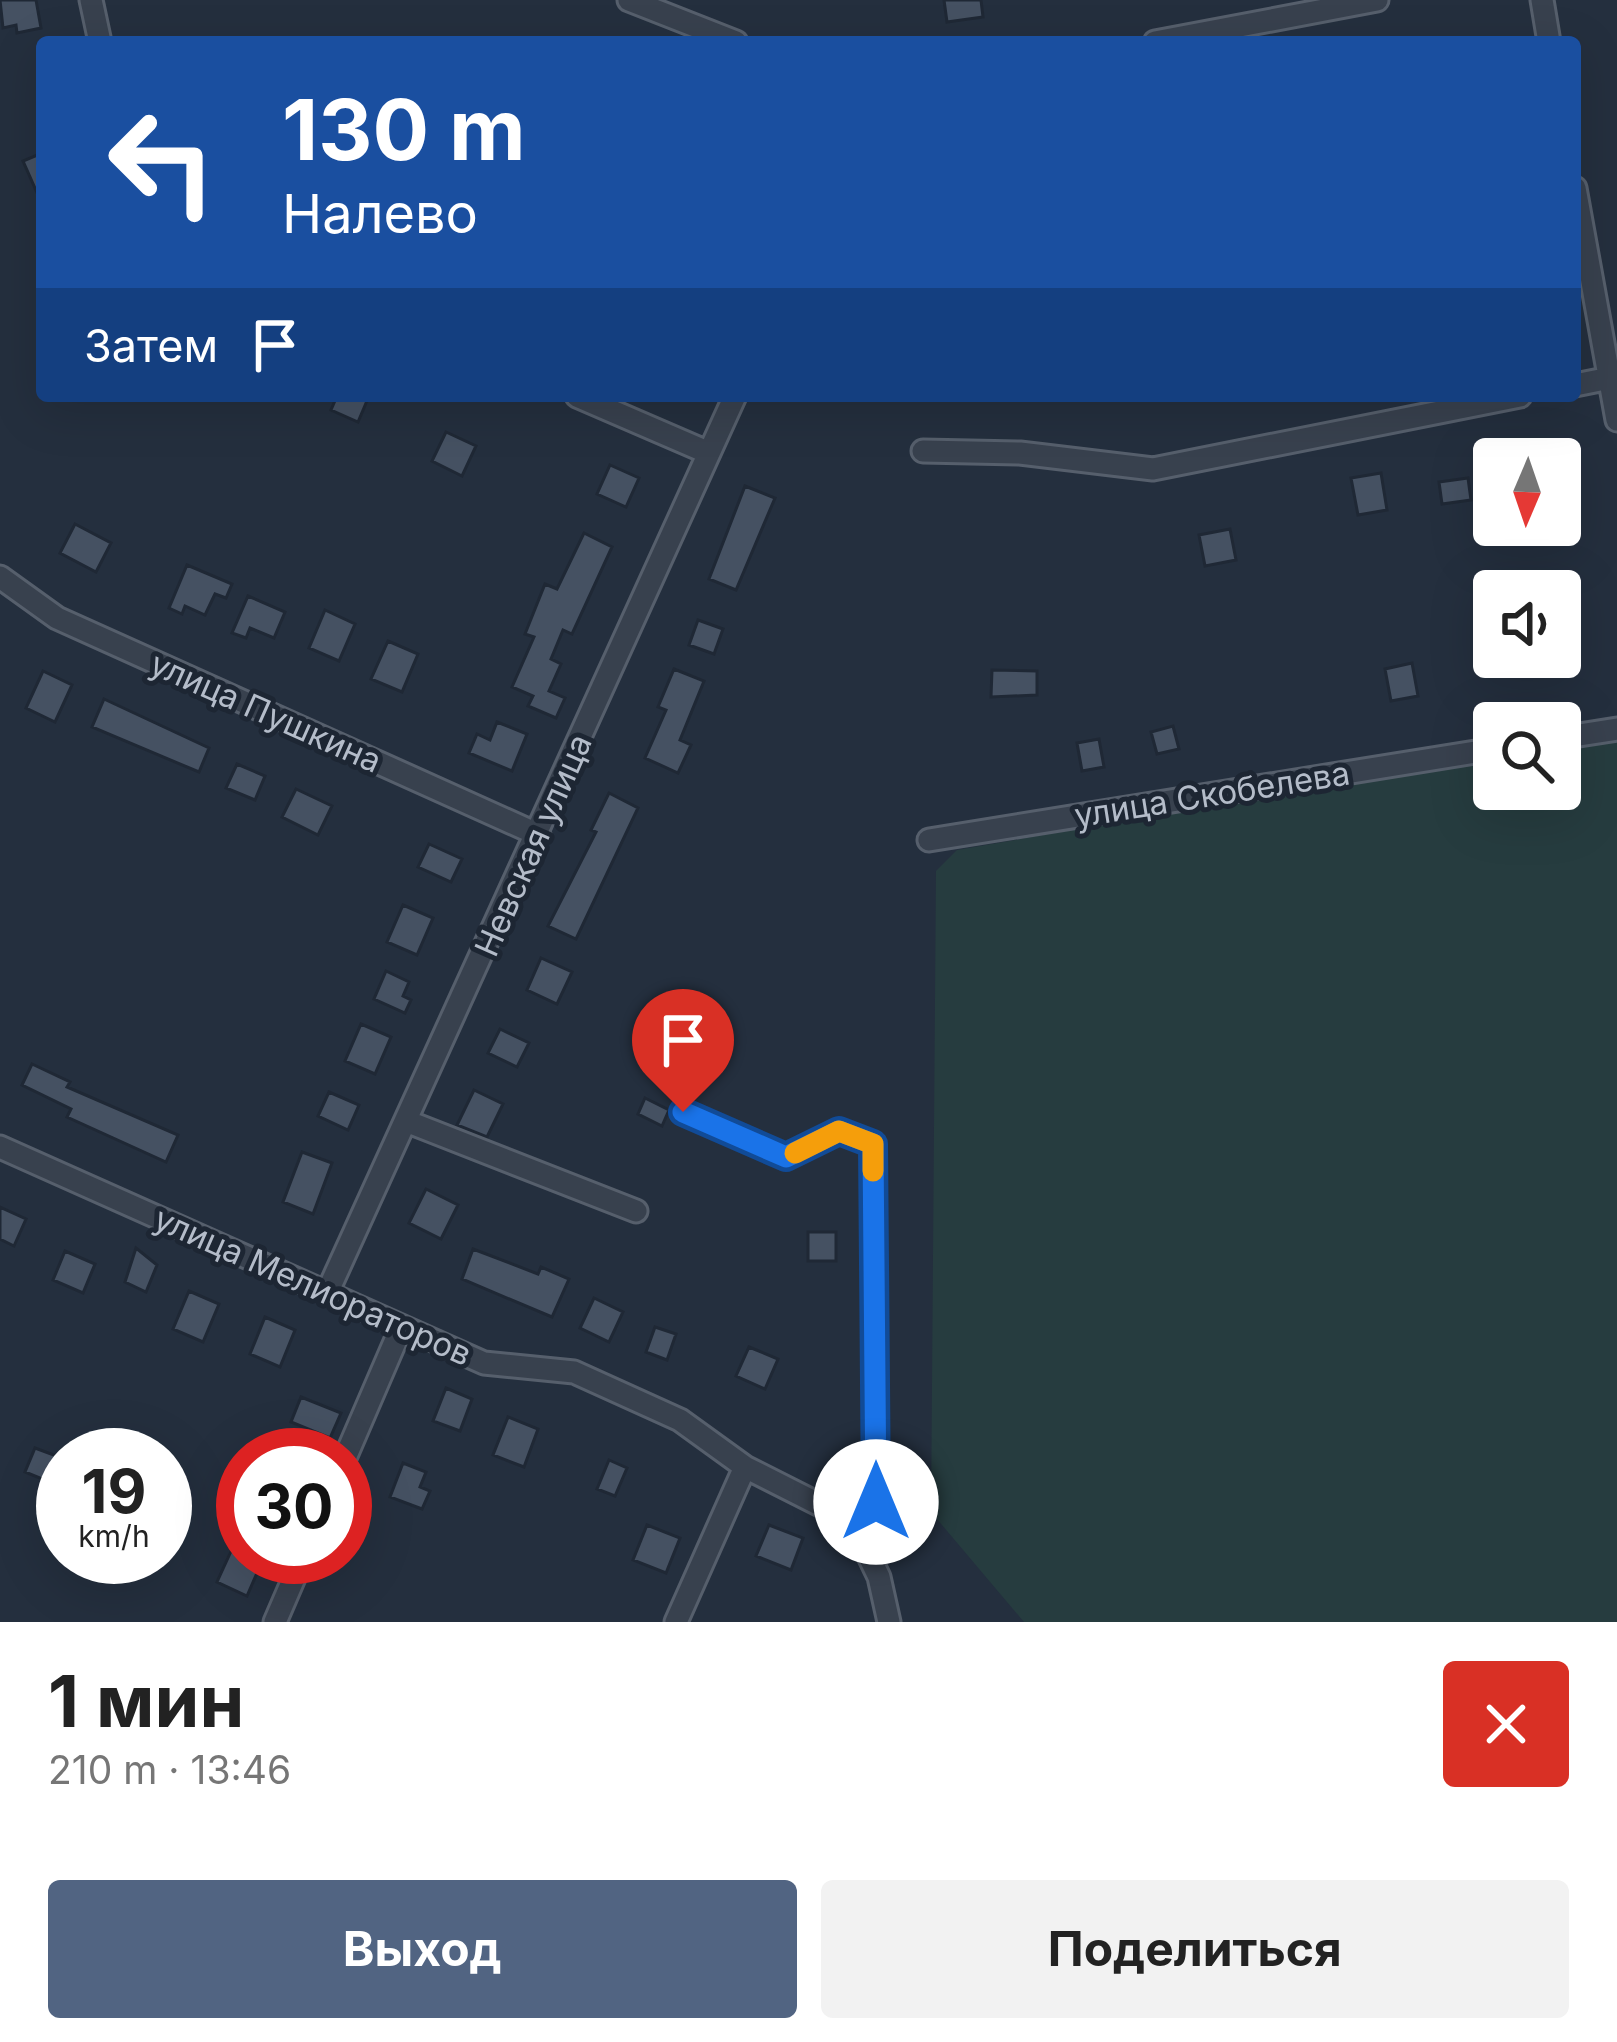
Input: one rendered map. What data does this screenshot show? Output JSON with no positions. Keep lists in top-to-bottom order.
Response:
{
  "streets": {
    "street": [
      "улица Пушкина",
      "улица Скобелева",
      "Невская улица",
      "улица Мелиораторов"
    ]
  },
  "crossings": [
    ["улица Пушкина", "Невская улица"],
    ["Невская улица", "улица Мелиораторов"]
  ],
  "north": "bottom",
  "page": {
    "turn": ["130 m", "Налево"],
    "then": "Затем",
    "speed": "19 km/h",
    "limit": "30",
    "heading": ["1 мин", "210 m · 13:46"],
    "buttons": ["Выход", "Поделиться"]
  }
}
